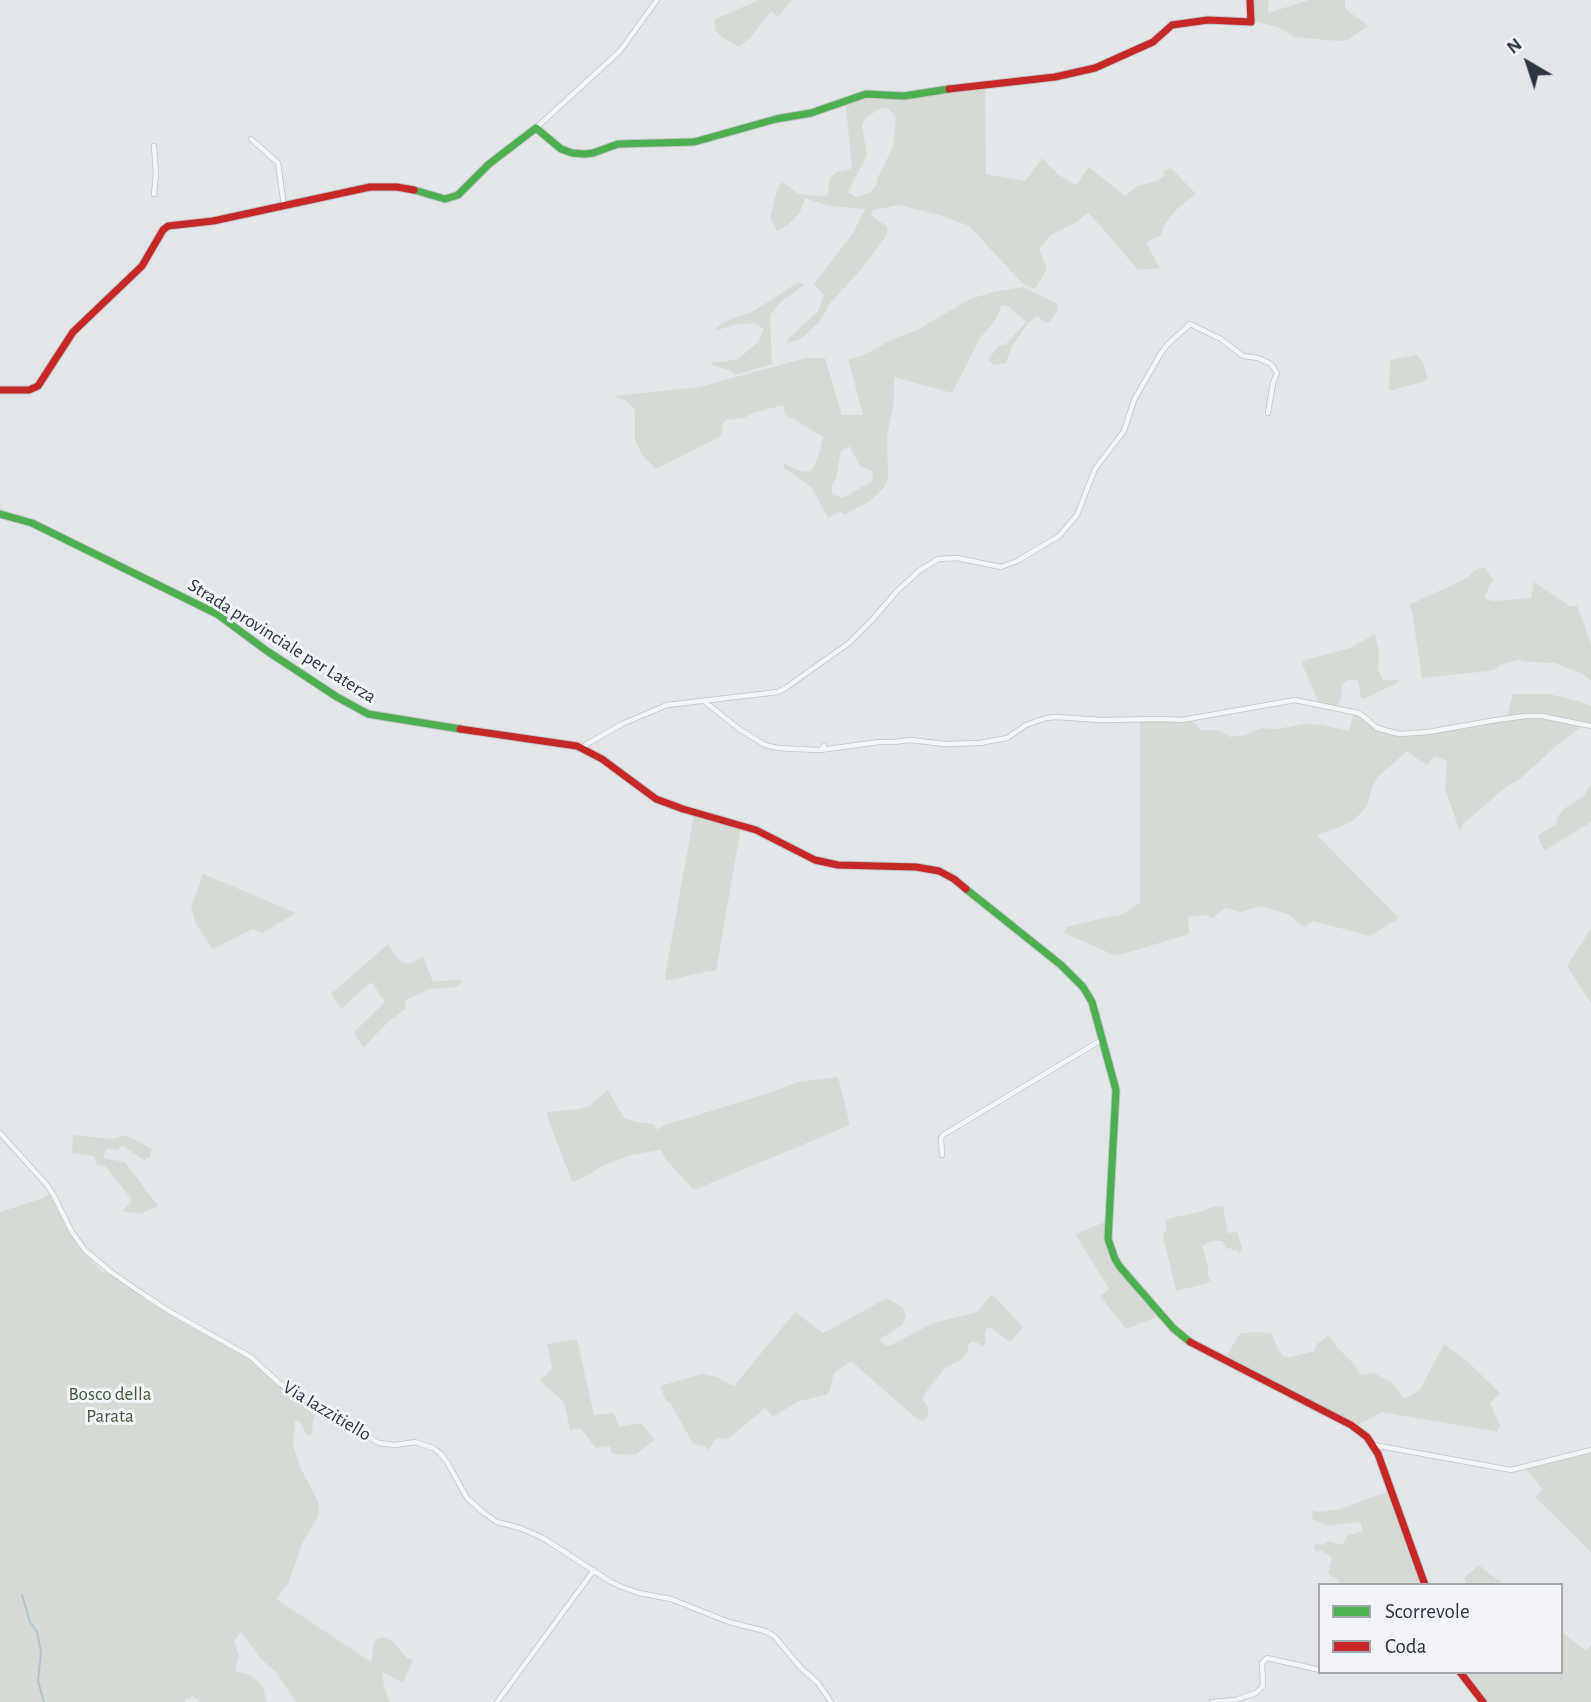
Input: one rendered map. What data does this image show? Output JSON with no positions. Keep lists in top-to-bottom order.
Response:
{
  "streets": {
    "main road": ["Strada provinciale per Laterza"],
    "street": ["Via Iazzitiello"]
  },
  "parks": ["Bosco della Parata"],
  "legend": ["Scorrevole", "Coda"],
  "north": "top left"
}
